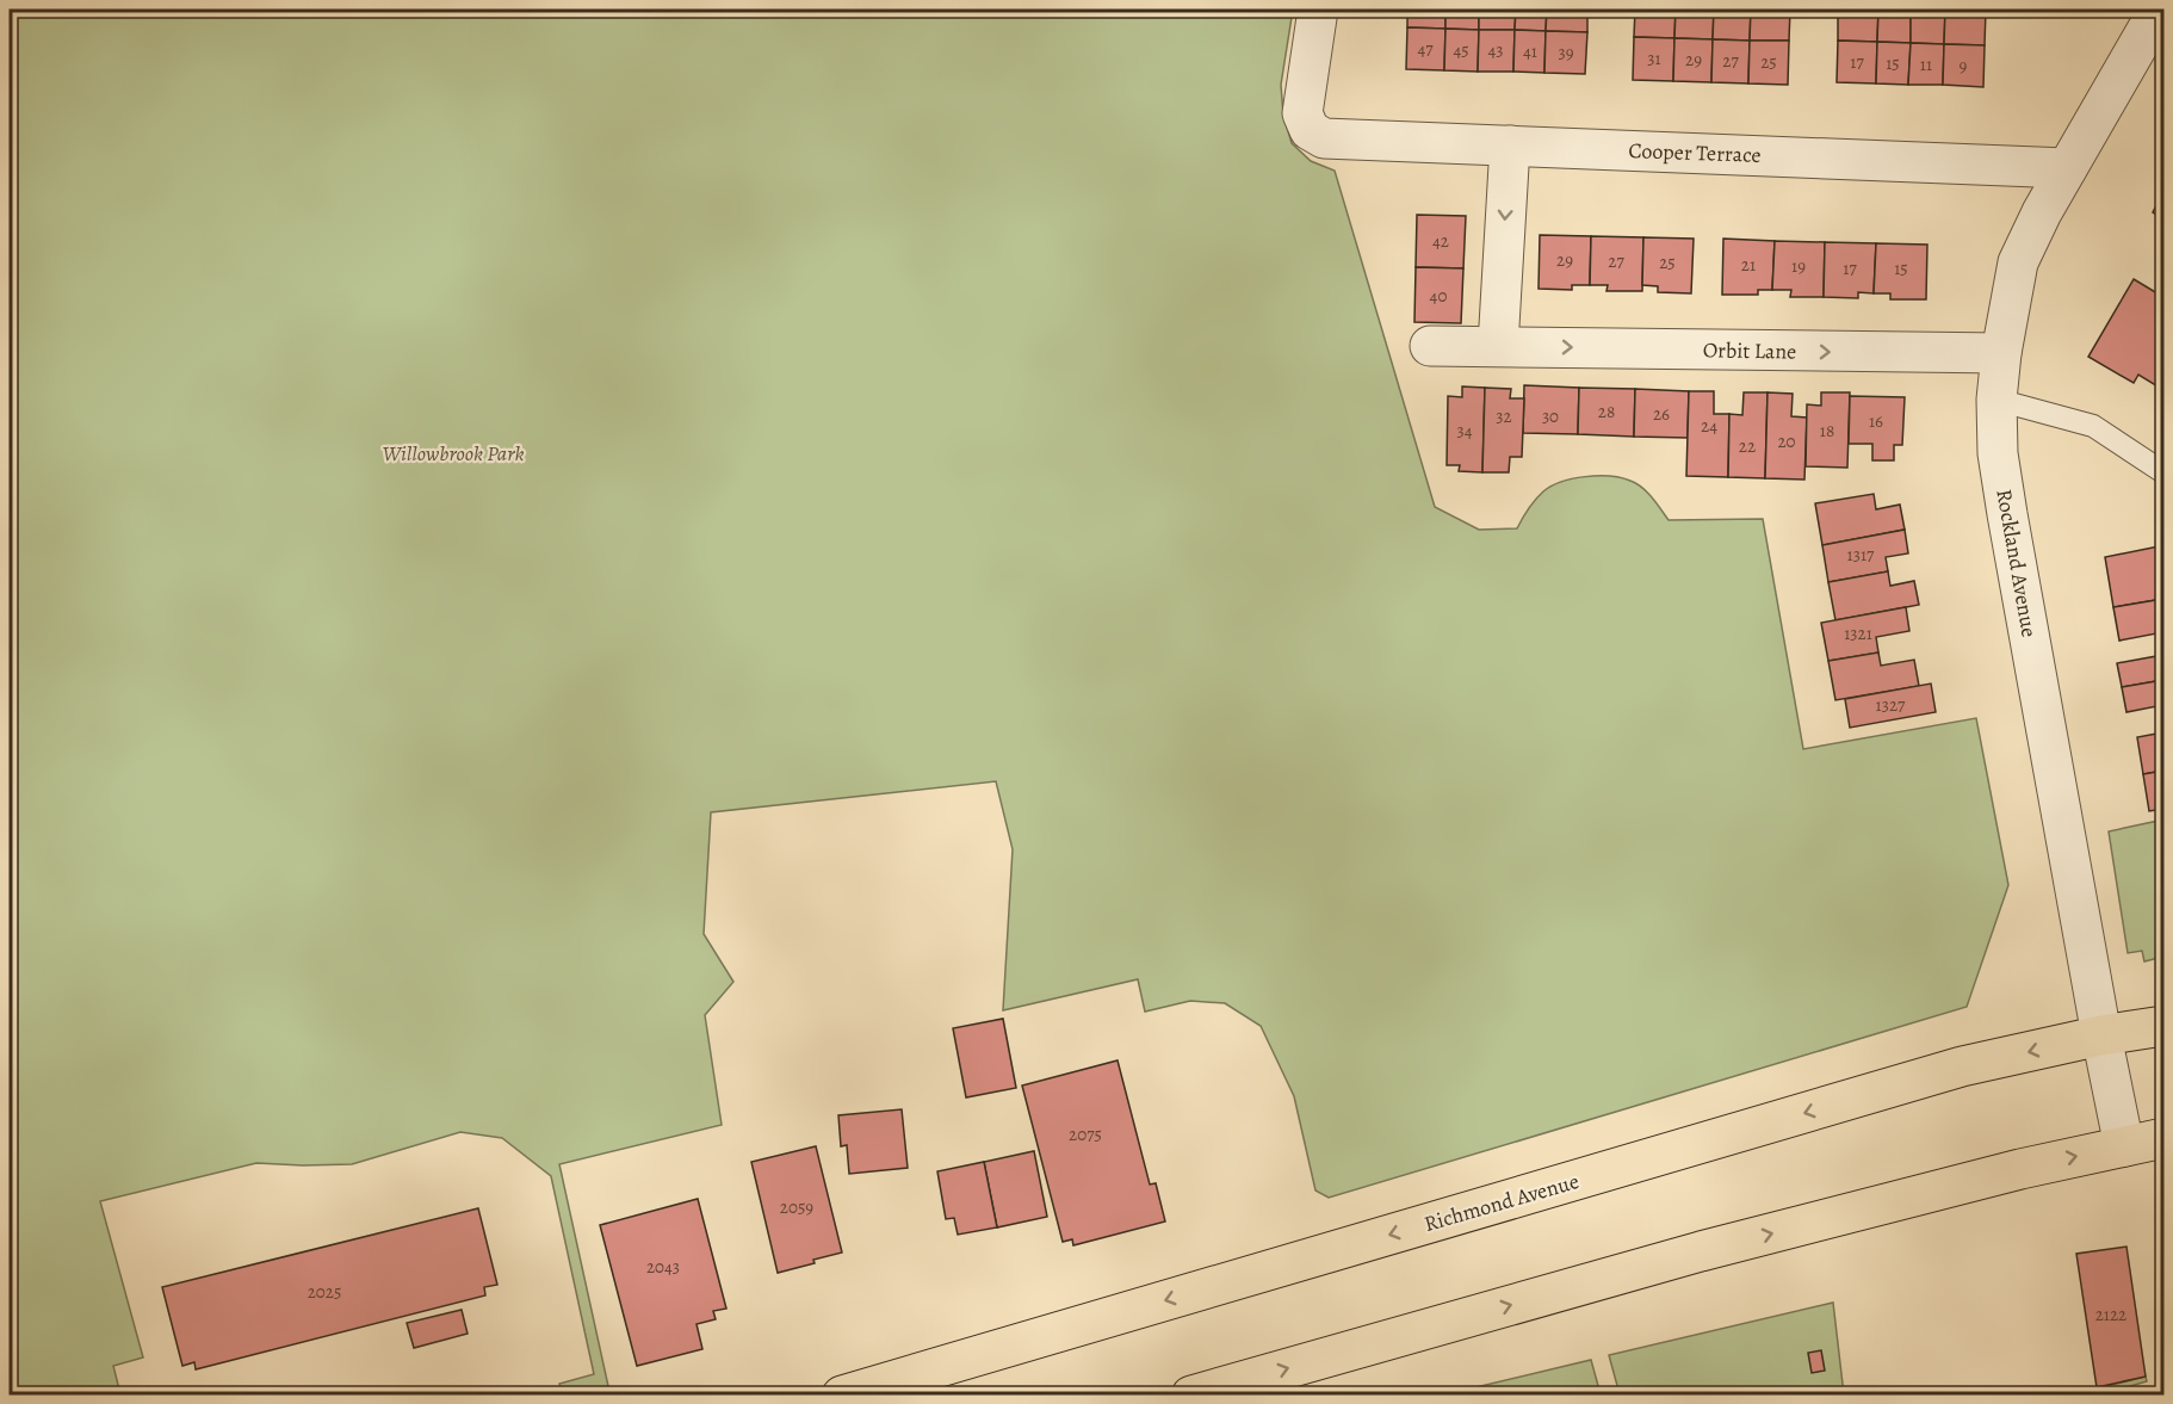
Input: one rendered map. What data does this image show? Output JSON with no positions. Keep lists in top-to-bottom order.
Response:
{
  "streets": {
    "main road": ["Richmond Avenue"],
    "street": ["Cooper Terrace", "Orbit Lane", "Rockland Avenue"]
  },
  "crossings": [
    ["Cooper Terrace", "Rockland Avenue"],
    ["Orbit Lane", "Rockland Avenue"],
    ["Rockland Avenue", "Richmond Avenue"]
  ],
  "one_way": ["Orbit Lane"],
  "parks": ["Willowbrook Park"],
  "house_numbers": [
    "47",
    "45",
    "43",
    "41",
    "39",
    "31",
    "29",
    "27",
    "25",
    "17",
    "15",
    "11",
    "9",
    "42",
    "29",
    "27",
    "25",
    "21",
    "19",
    "17",
    "15",
    "40",
    "28",
    "26",
    "32",
    "30",
    "16",
    "24",
    "34",
    "18",
    "20",
    "22",
    "1317",
    "1321",
    "1327",
    "2075",
    "2059",
    "2043",
    "2025",
    "2122"
  ]
}
